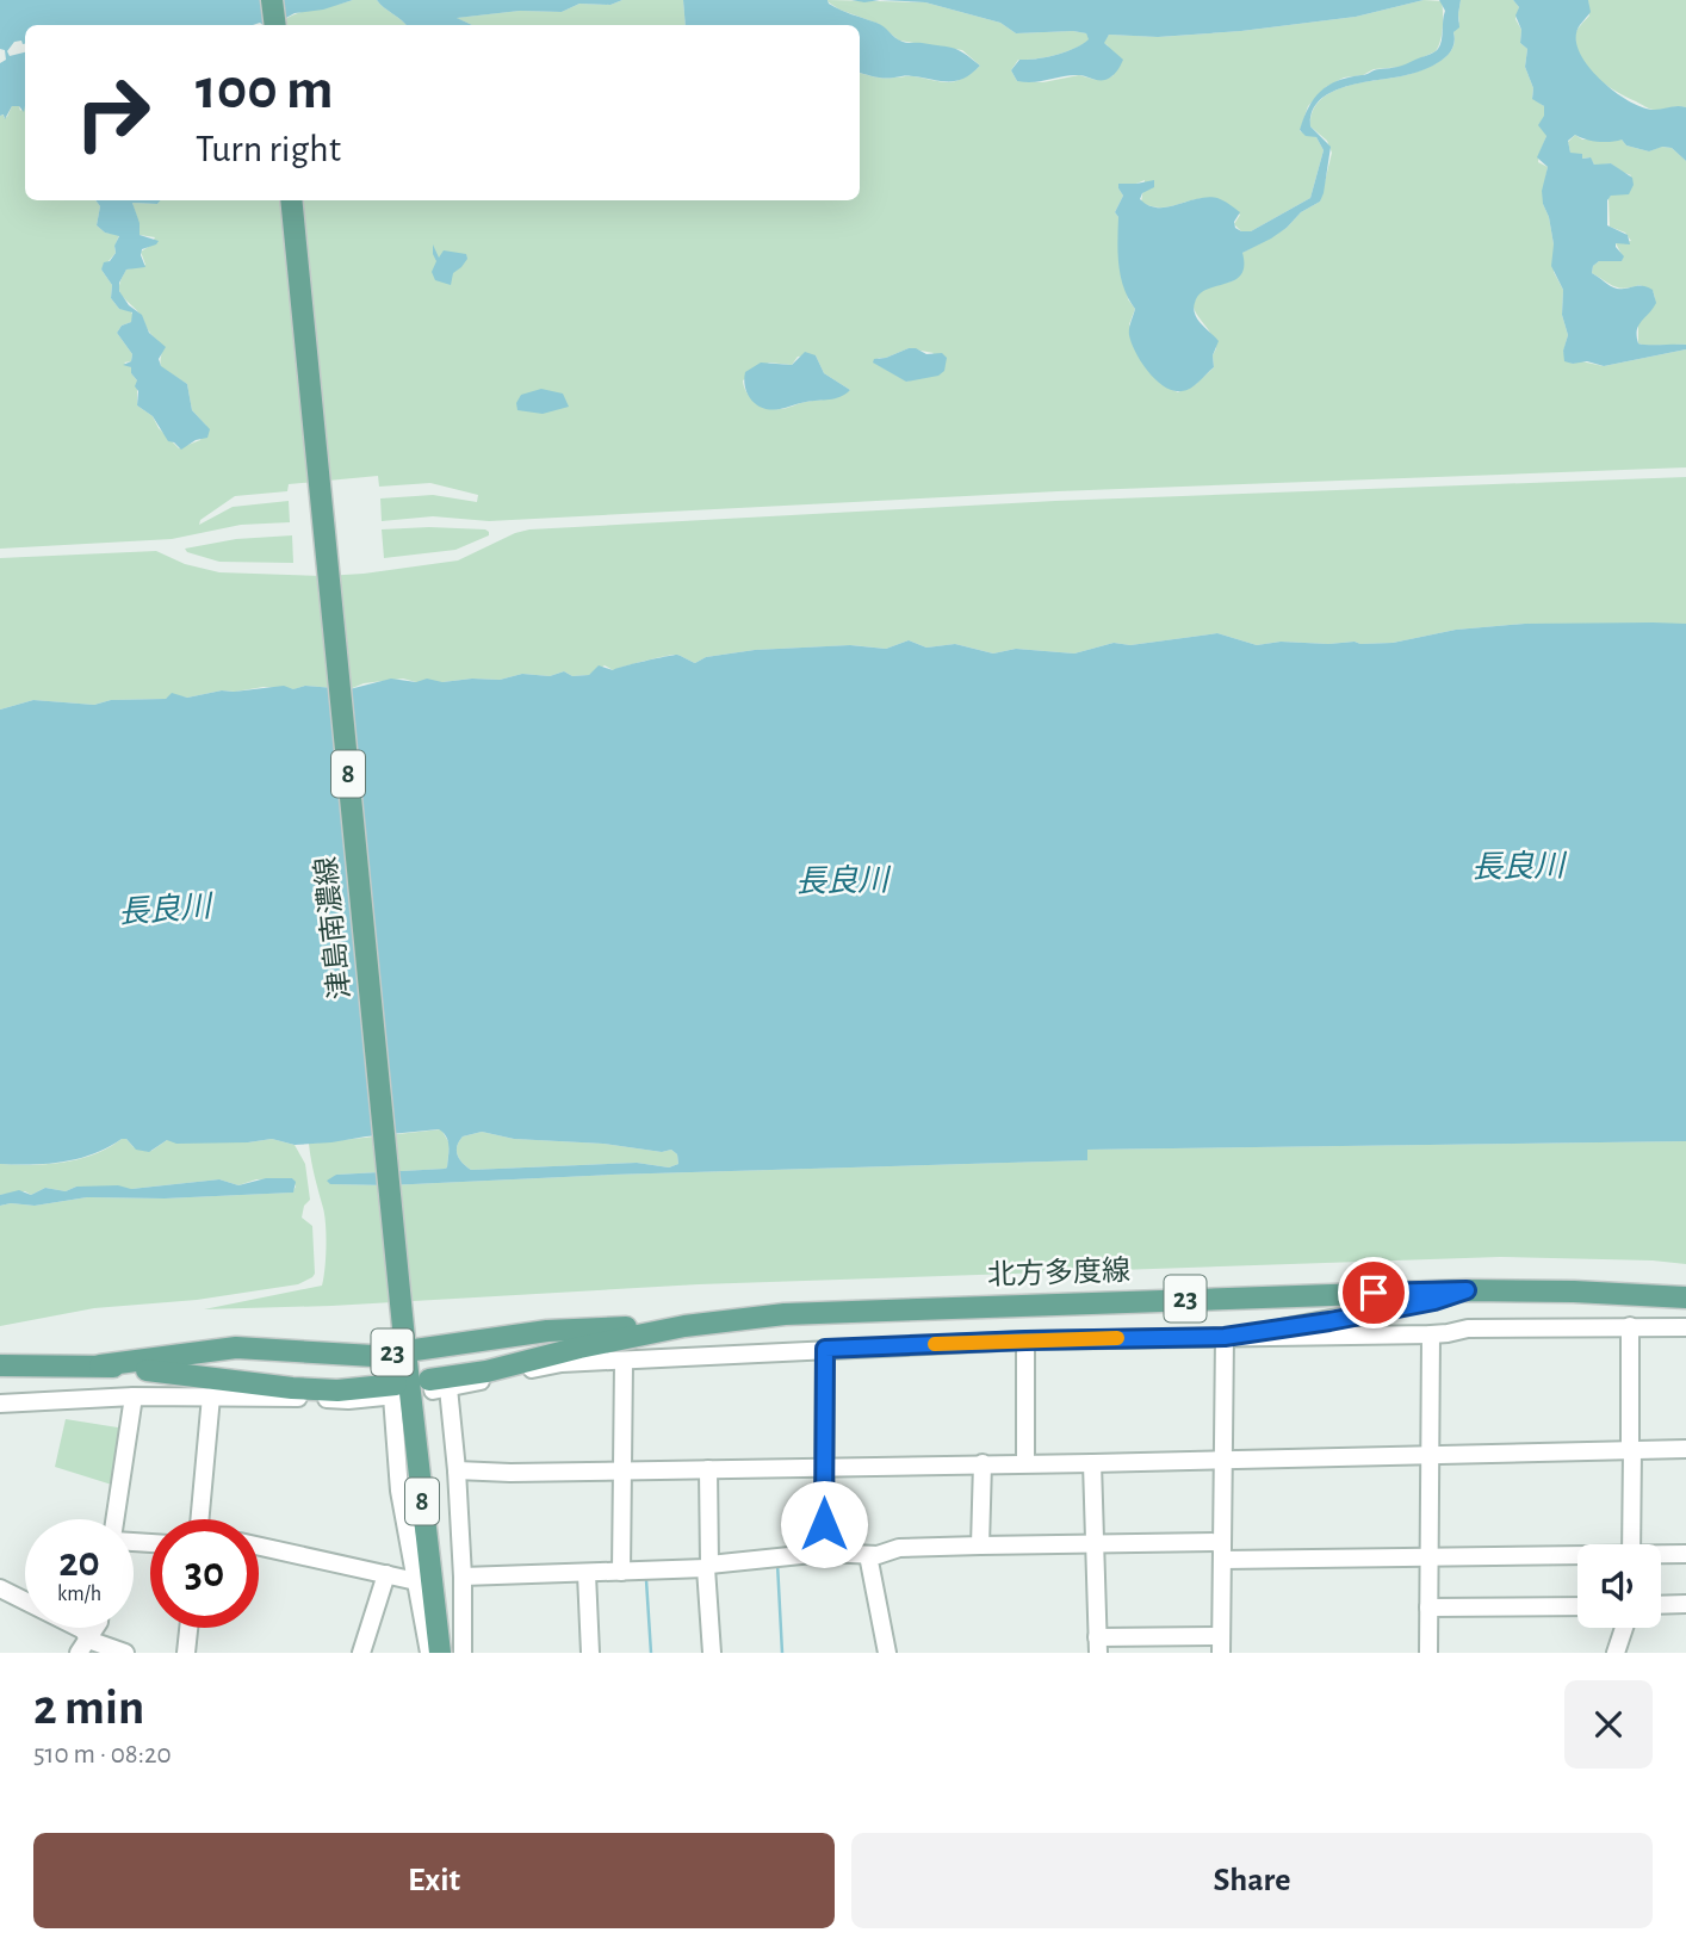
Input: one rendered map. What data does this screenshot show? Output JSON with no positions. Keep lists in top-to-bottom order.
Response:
{
  "streets": {
    "main road": [
      "8",
      "津島南濃線",
      "北方多度線",
      "23"
    ]
  },
  "crossings": [
    ["津島南濃線", "23"],
    ["北方多度線", "23"]
  ],
  "water": ["長良川"],
  "page": {
    "turn": ["100 m", "Turn right"],
    "speed": "20 km/h",
    "limit": "30",
    "heading": ["2 min", "510 m · 08:20"],
    "buttons": ["Exit", "Share"]
  }
}
